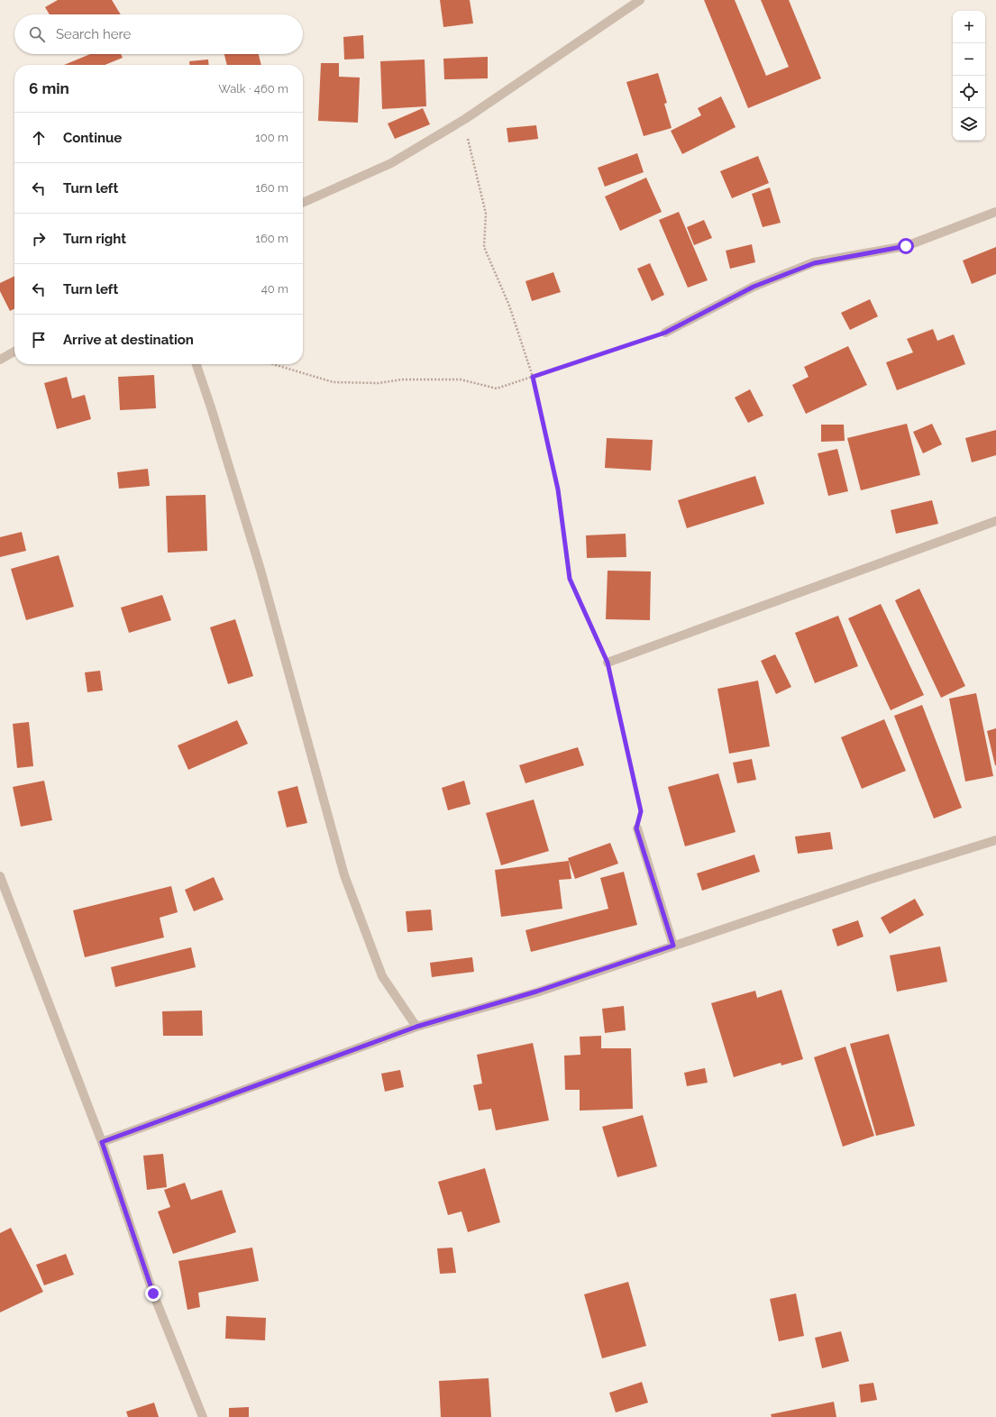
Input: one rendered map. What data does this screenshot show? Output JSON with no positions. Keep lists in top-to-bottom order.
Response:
{
  "page": {
    "map_buttons": ["+", "−"],
    "search": "Search here",
    "heading": ["6 min", "Walk · 460 m"],
    "list": [
      ["Continue", "100 m"],
      ["Turn left", "160 m"],
      ["Turn right", "160 m"],
      ["Turn left", "40 m"],
      "Arrive at destination"
    ]
  }
}
